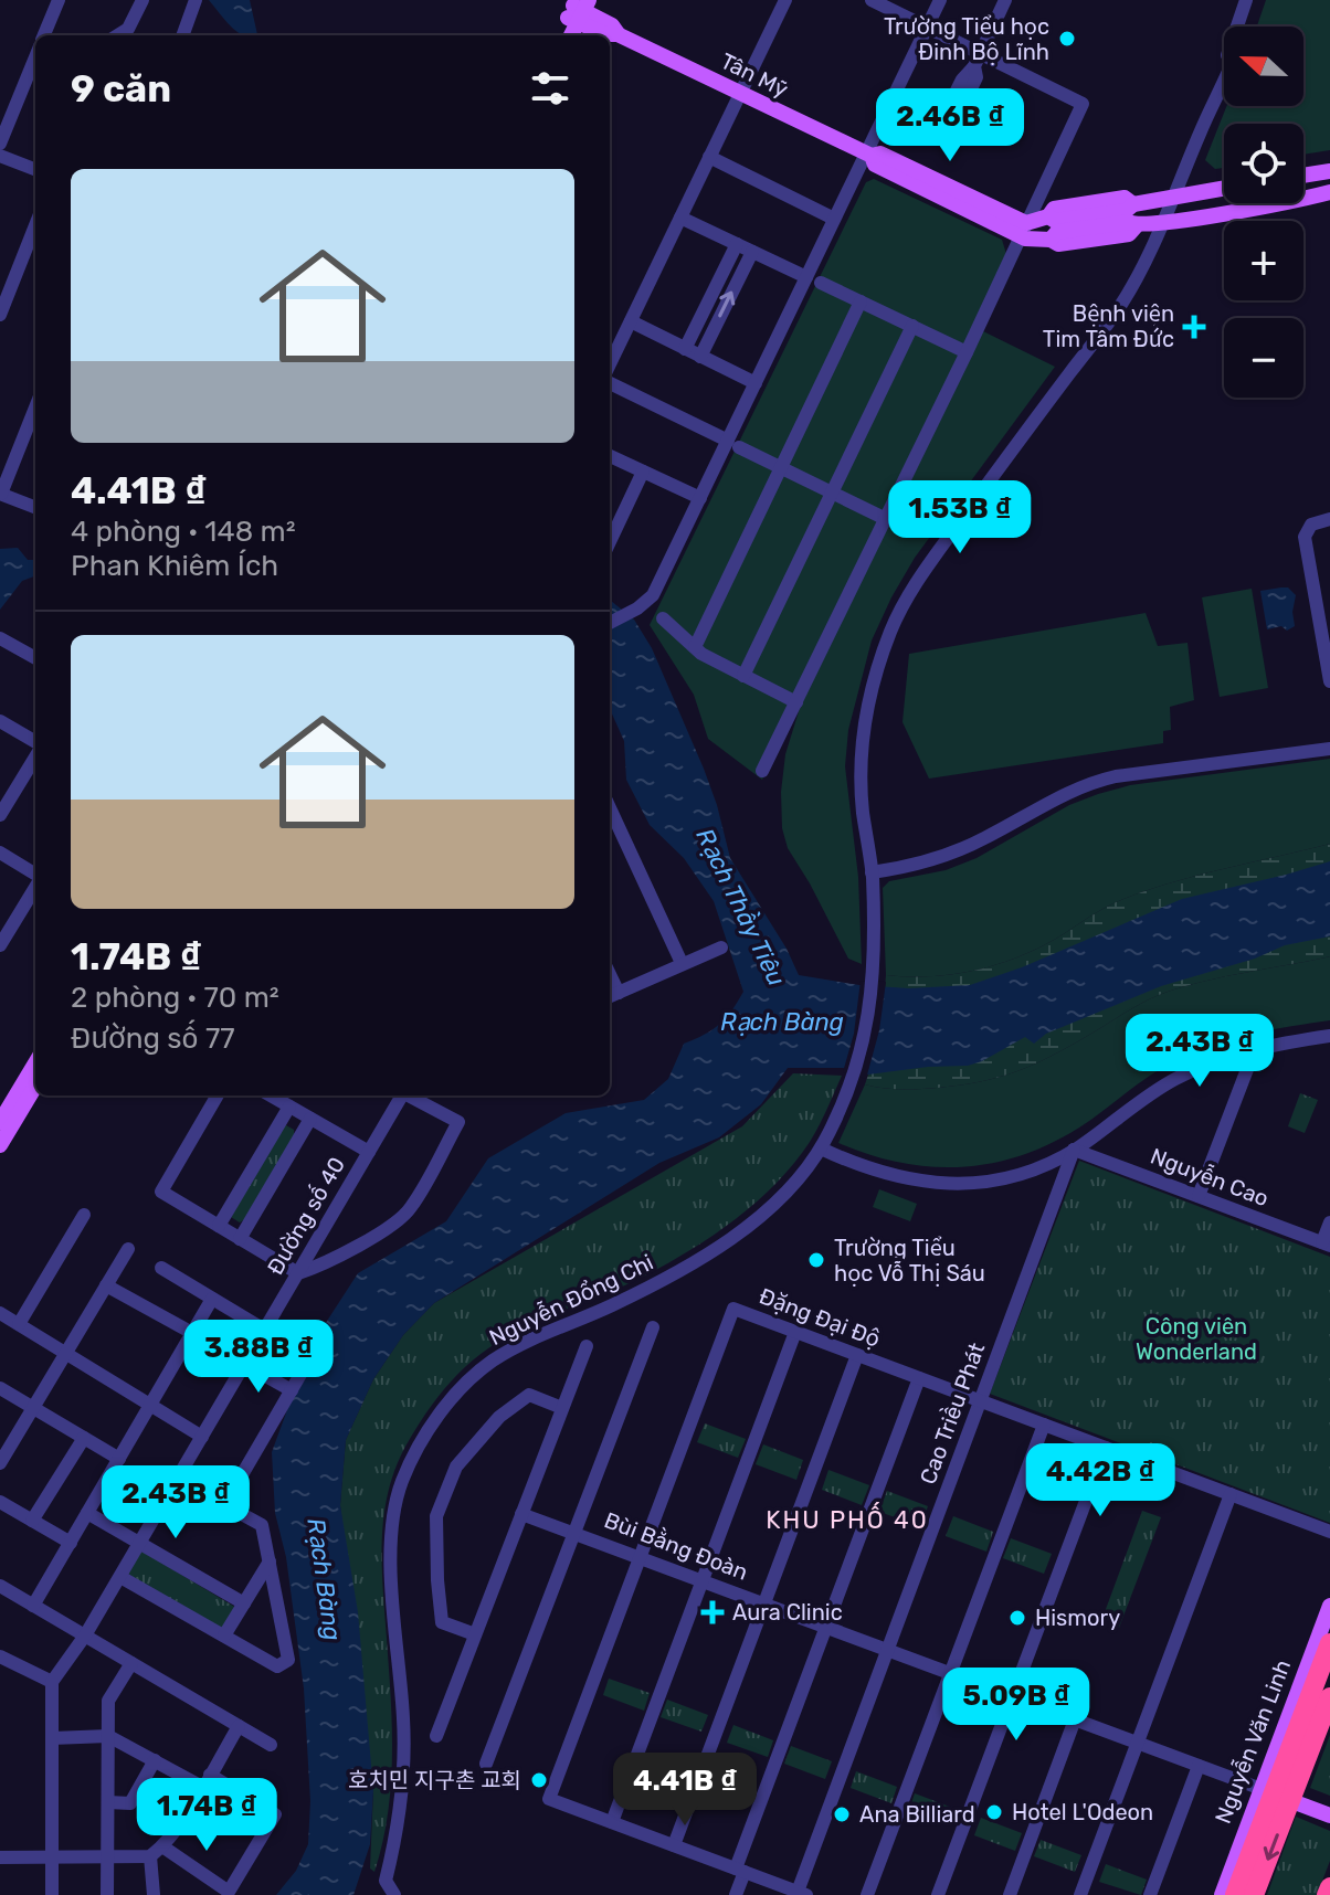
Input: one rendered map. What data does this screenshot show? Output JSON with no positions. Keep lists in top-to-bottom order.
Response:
{
  "streets": {
    "highway": ["Nguyễn Văn Linh"],
    "main road": ["Tân Mỹ"],
    "street": [
      "Nguyễn Cao",
      "Đường số 40",
      "Nguyễn Đổng Chi",
      "Đặng Đại Độ",
      "Cao Triều Phát",
      "Bùi Bằng Đoàn"
    ]
  },
  "crossings": [
    ["Nguyễn Cao", "Cao Triều Phát"],
    ["Đặng Đại Độ", "Cao Triều Phát"],
    ["Đặng Đại Độ", "Bùi Bằng Đoàn"],
    ["Cao Triều Phát", "Bùi Bằng Đoàn"],
    ["Bùi Bằng Đoàn", "Nguyễn Văn Linh"]
  ],
  "districts": ["KHU PHỐ 40"],
  "water": ["Rạch Thầy Tiêu", "Rạch Bàng"],
  "parks": ["Công viên Wonderland"],
  "places": {
    "other": [
      "Trường Tiểu học Đinh Bộ Lĩnh",
      "Trường Tiểu học Vỗ Thị Sáu",
      "Hismory",
      "호치민 지구촌 교회",
      "Hotel L'Odeon",
      "Ana Billiard"
    ],
    "health": ["Bệnh viện Tim Tâm Đức", "Aura Clinic"]
  },
  "north": "left",
  "page": {
    "map_buttons": ["+", "−"],
    "heading": "9 căn",
    "price": [
      "2.46B ₫",
      "1.53B ₫",
      "2.43B ₫",
      "3.88B ₫",
      "4.42B ₫",
      "2.43B ₫",
      "5.09B ₫",
      "4.41B ₫",
      "1.74B ₫"
    ],
    "list": [
      {
        "name": "4.41B ₫",
        "note": "4 phòng · 148 m² · Phan Khiêm Ích"
      },
      {
        "name": "1.74B ₫",
        "note": "2 phòng · 70 m² · Đường số 77"
      }
    ]
  }
}
